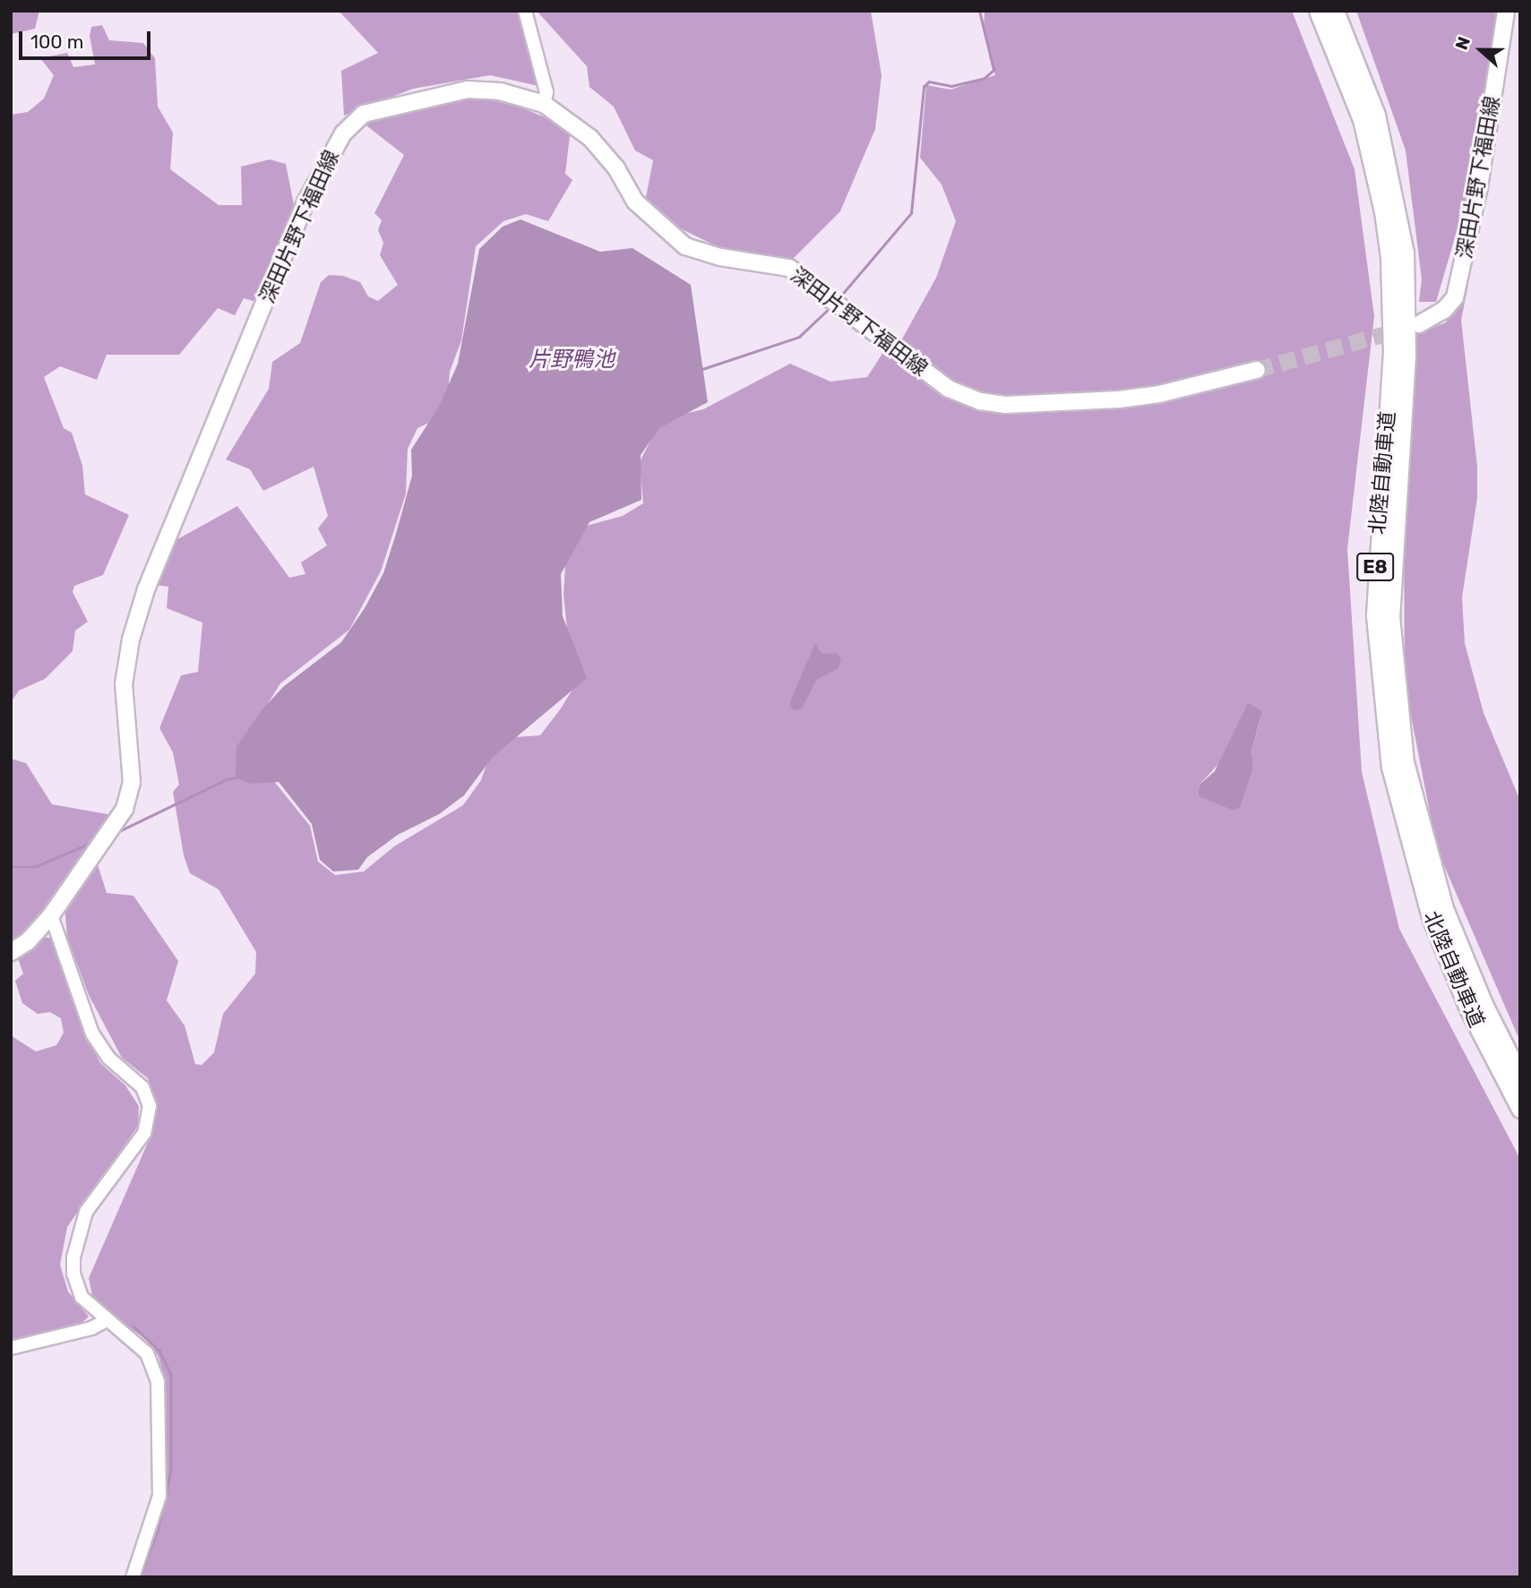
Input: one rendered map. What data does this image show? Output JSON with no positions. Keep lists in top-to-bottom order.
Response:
{
  "streets": {
    "highway": ["北陸自動車道", "E8"],
    "main road": ["深田片野下福田線"]
  },
  "water": ["片野鴨池"],
  "scale_bar": "100 m",
  "north": "left"
}
